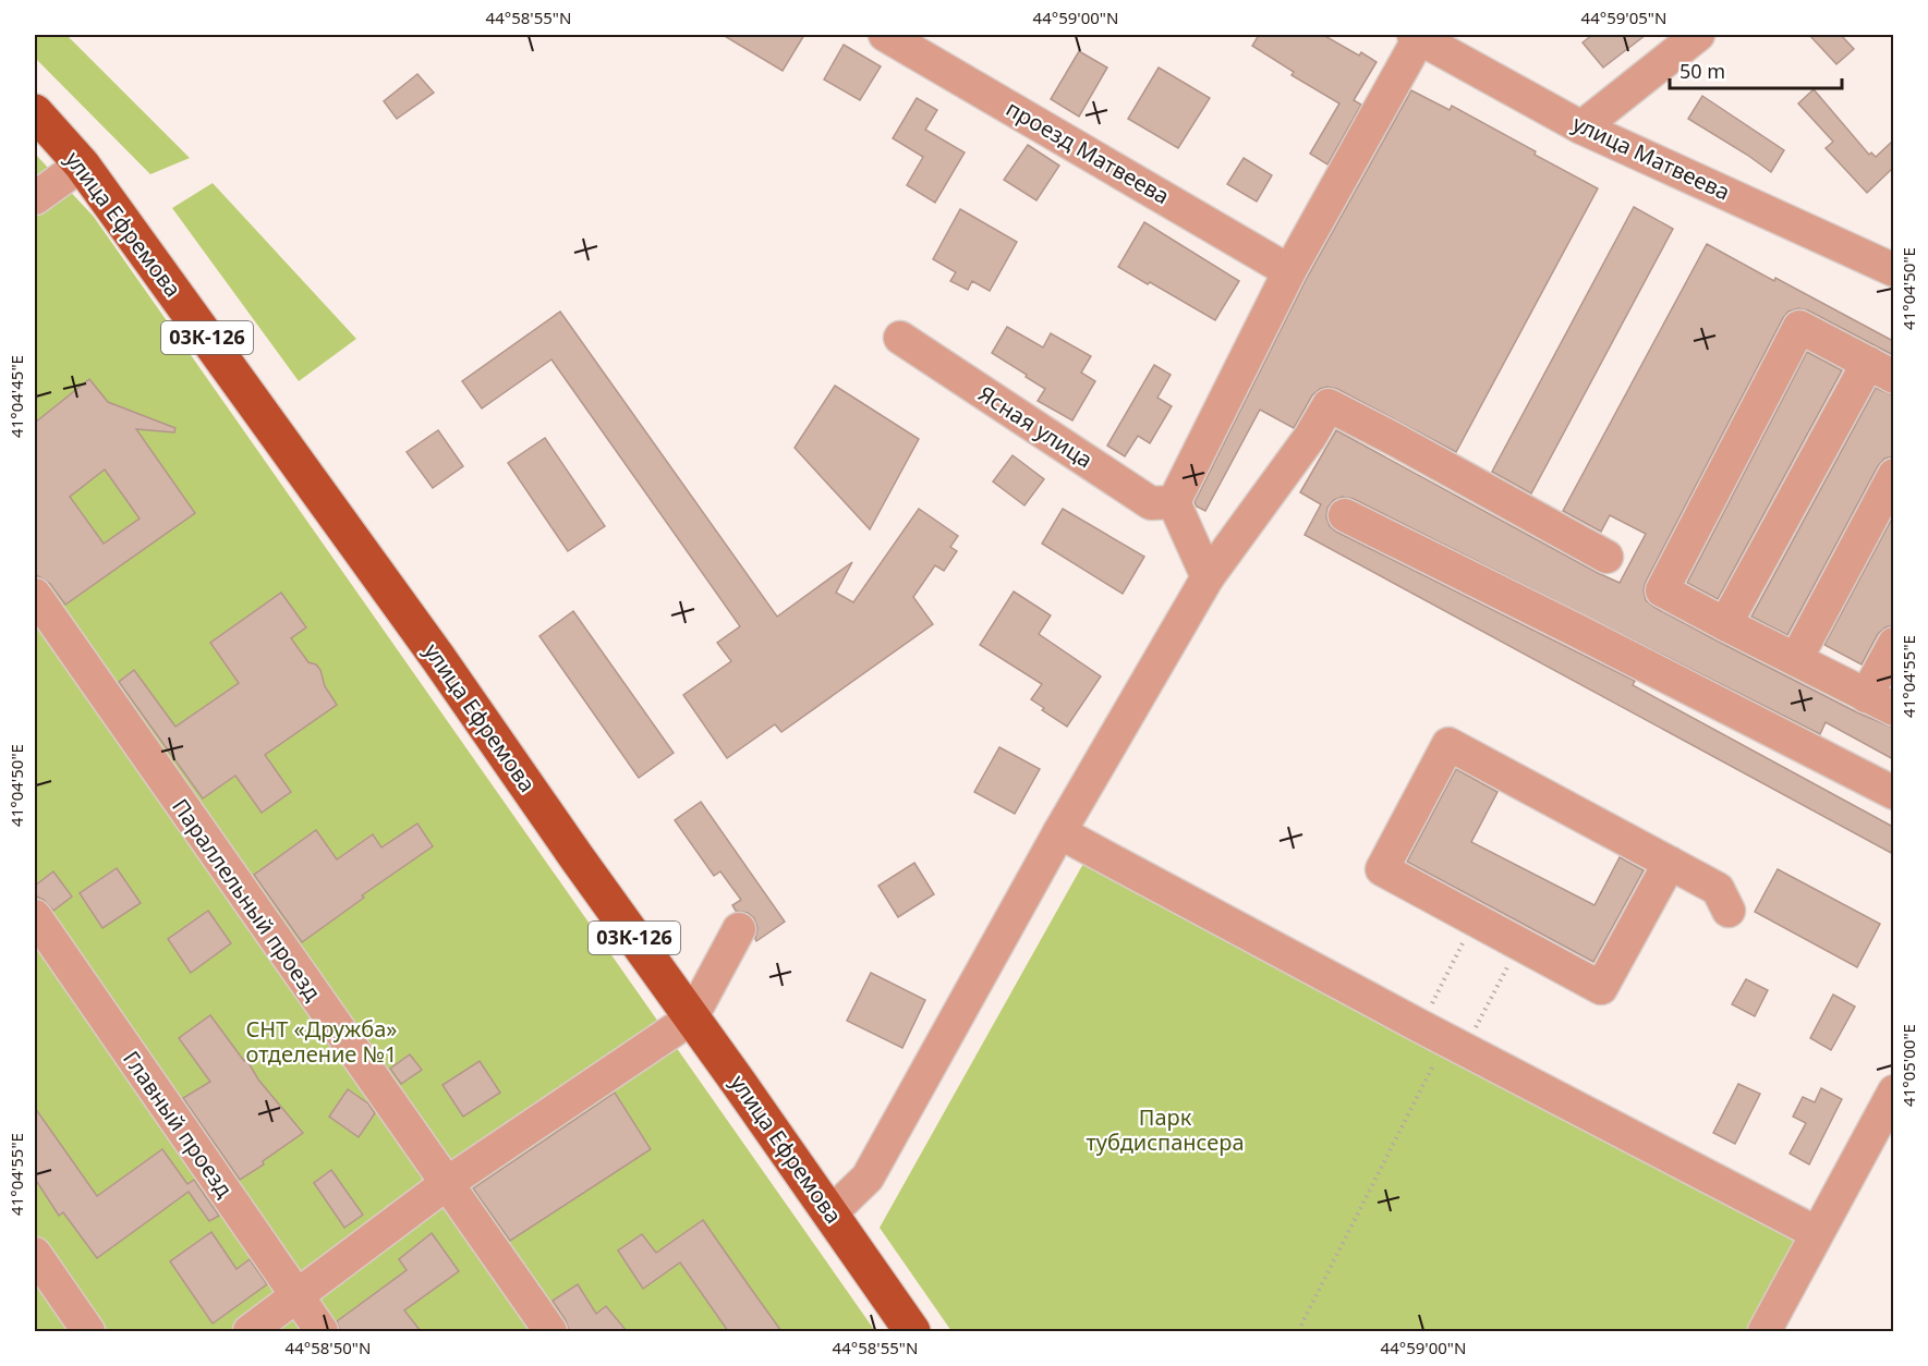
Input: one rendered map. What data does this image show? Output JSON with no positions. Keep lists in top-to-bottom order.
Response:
{
  "streets": {
    "main road": ["улица Ефремова", "03К-126"],
    "street": [
      "проезд Матвеева",
      "улица Матвеева",
      "Ясная улица",
      "Параллельный проезд",
      "Главный проезд"
    ]
  },
  "parks": ["СНТ «Дружба» отделение №1", "Парк тубдиспансера"],
  "scale_bar": "50 m",
  "coordinates": [
    "44°58'55\"N",
    "44°59'00\"N",
    "44°59'05\"N",
    "41°04'50\"E",
    "41°04'45\"E",
    "41°04'55\"E",
    "41°05'00\"E",
    "44°58'50\"N"
  ]
}
